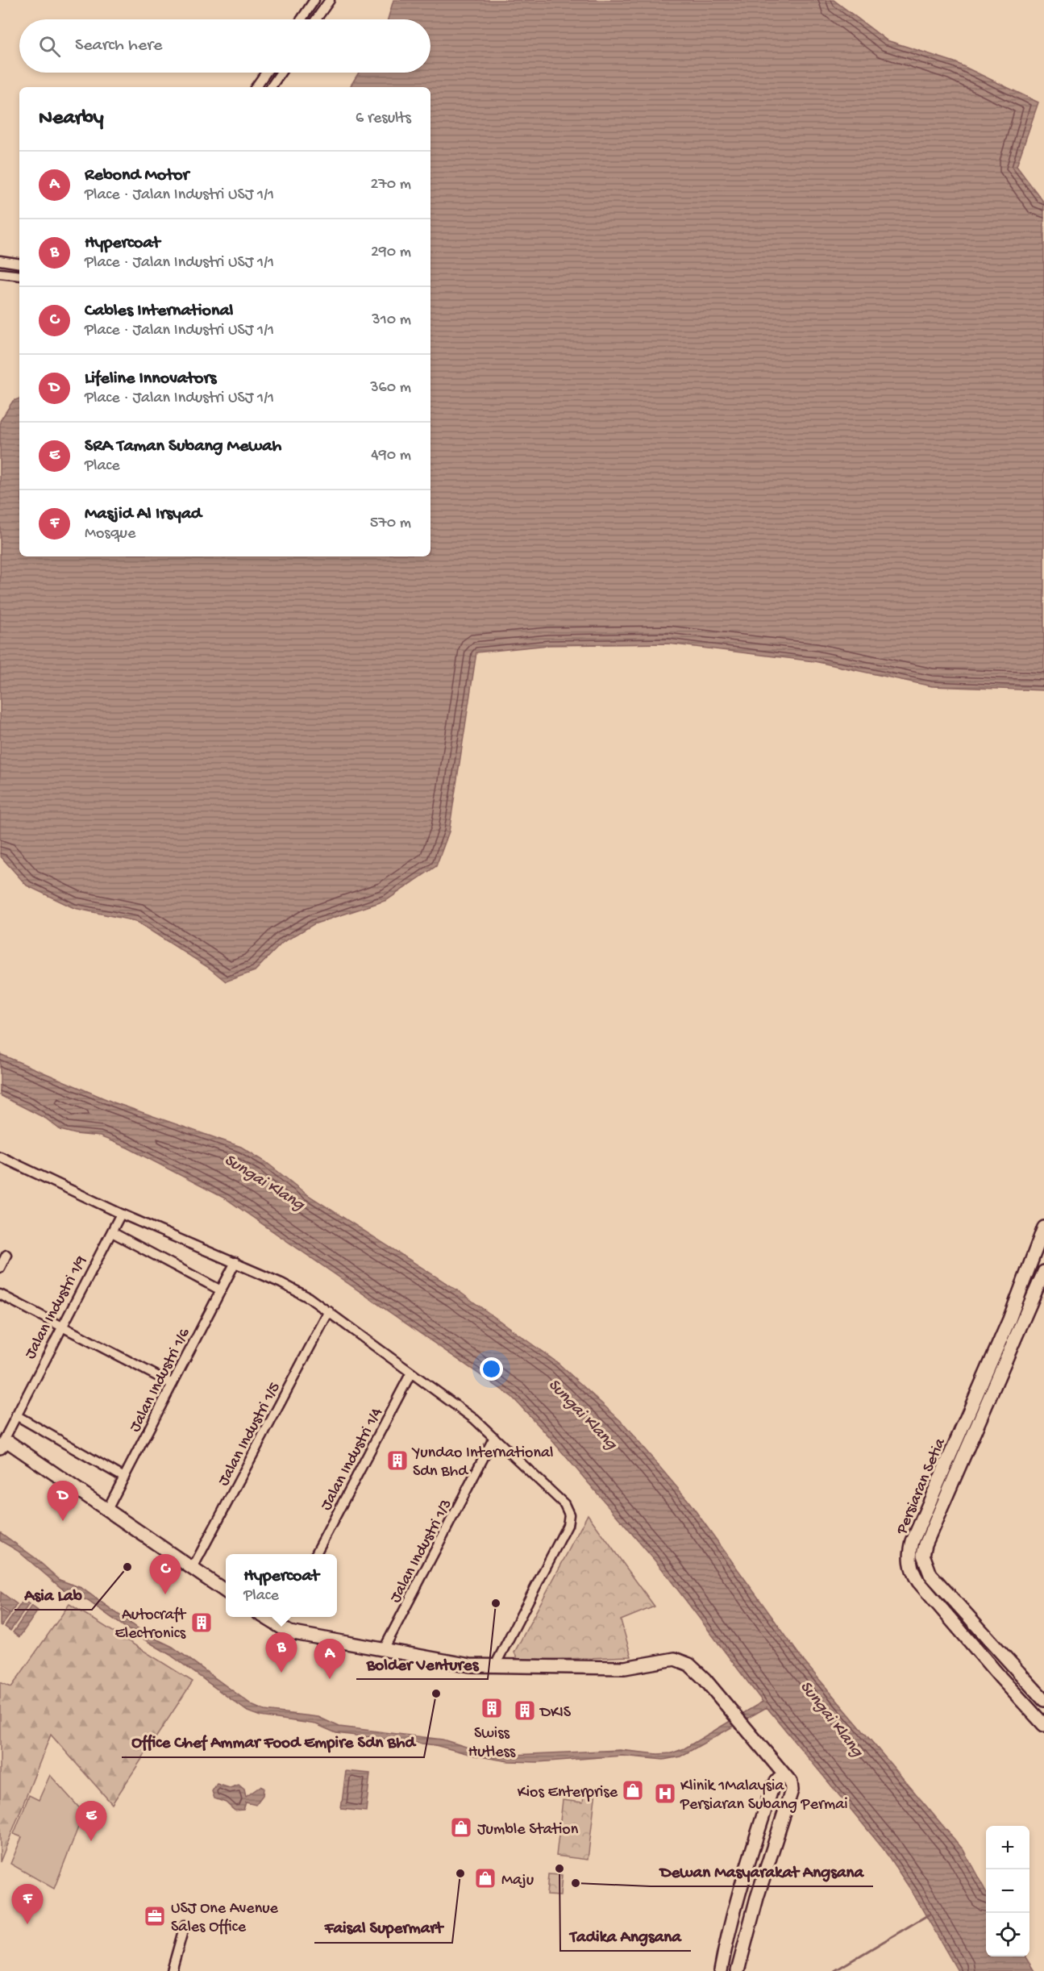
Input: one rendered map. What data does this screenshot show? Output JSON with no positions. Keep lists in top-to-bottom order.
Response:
{
  "streets": {
    "street": [
      "Jalan Industri 1/9",
      "Jalan Industri 1/6",
      "Jalan Industri 1/5",
      "Jalan Industri 1/4",
      "Persiaran Setia",
      "Jalan Industri 1/3"
    ]
  },
  "water": ["Sungai Klang"],
  "places": {
    "building": [
      "Yundao International Sdn Bhd",
      "Autocraft Electronics",
      "Swiss Hutless",
      "DKIS"
    ],
    "other": [
      "Asia Lab",
      "Bolder Ventures",
      "Office Chef Ammar Food Empire Sdn Bhd",
      "Tadika Angsana",
      "Faisal Supermart",
      "Dewan Masyarakat Angsana"
    ],
    "shop": ["Kios Enterprise", "Jumble Station", "Maju"],
    "hospital": ["Klinik 1Malaysia Persiaran Subang Permai"],
    "office": ["USJ One Avenue Sales Office"]
  },
  "page": {
    "search": "Search here",
    "heading": ["Nearby", "6 results"],
    "list": [
      {
        "mark": "A",
        "name": "Rebond Motor",
        "note": "Place · Jalan Industri USJ 1/1",
        "value": "270 m"
      },
      {
        "mark": "B",
        "name": "Hypercoat",
        "note": "Place · Jalan Industri USJ 1/1",
        "value": "290 m"
      },
      {
        "mark": "C",
        "name": "Cables International",
        "note": "Place · Jalan Industri USJ 1/1",
        "value": "310 m"
      },
      {
        "mark": "D",
        "name": "Lifeline Innovators",
        "note": "Place · Jalan Industri USJ 1/1",
        "value": "360 m"
      },
      {
        "mark": "E",
        "name": "SRA Taman Subang Mewah",
        "note": "Place",
        "value": "490 m"
      },
      {
        "mark": "F",
        "name": "Masjid Al Irsyad",
        "note": "Mosque",
        "value": "570 m"
      }
    ],
    "pins": [
      "D",
      "C",
      "B",
      "A",
      "E",
      "F"
    ],
    "popup": ["Hypercoat", "Place"],
    "map_buttons": ["+", "−"]
  }
}
